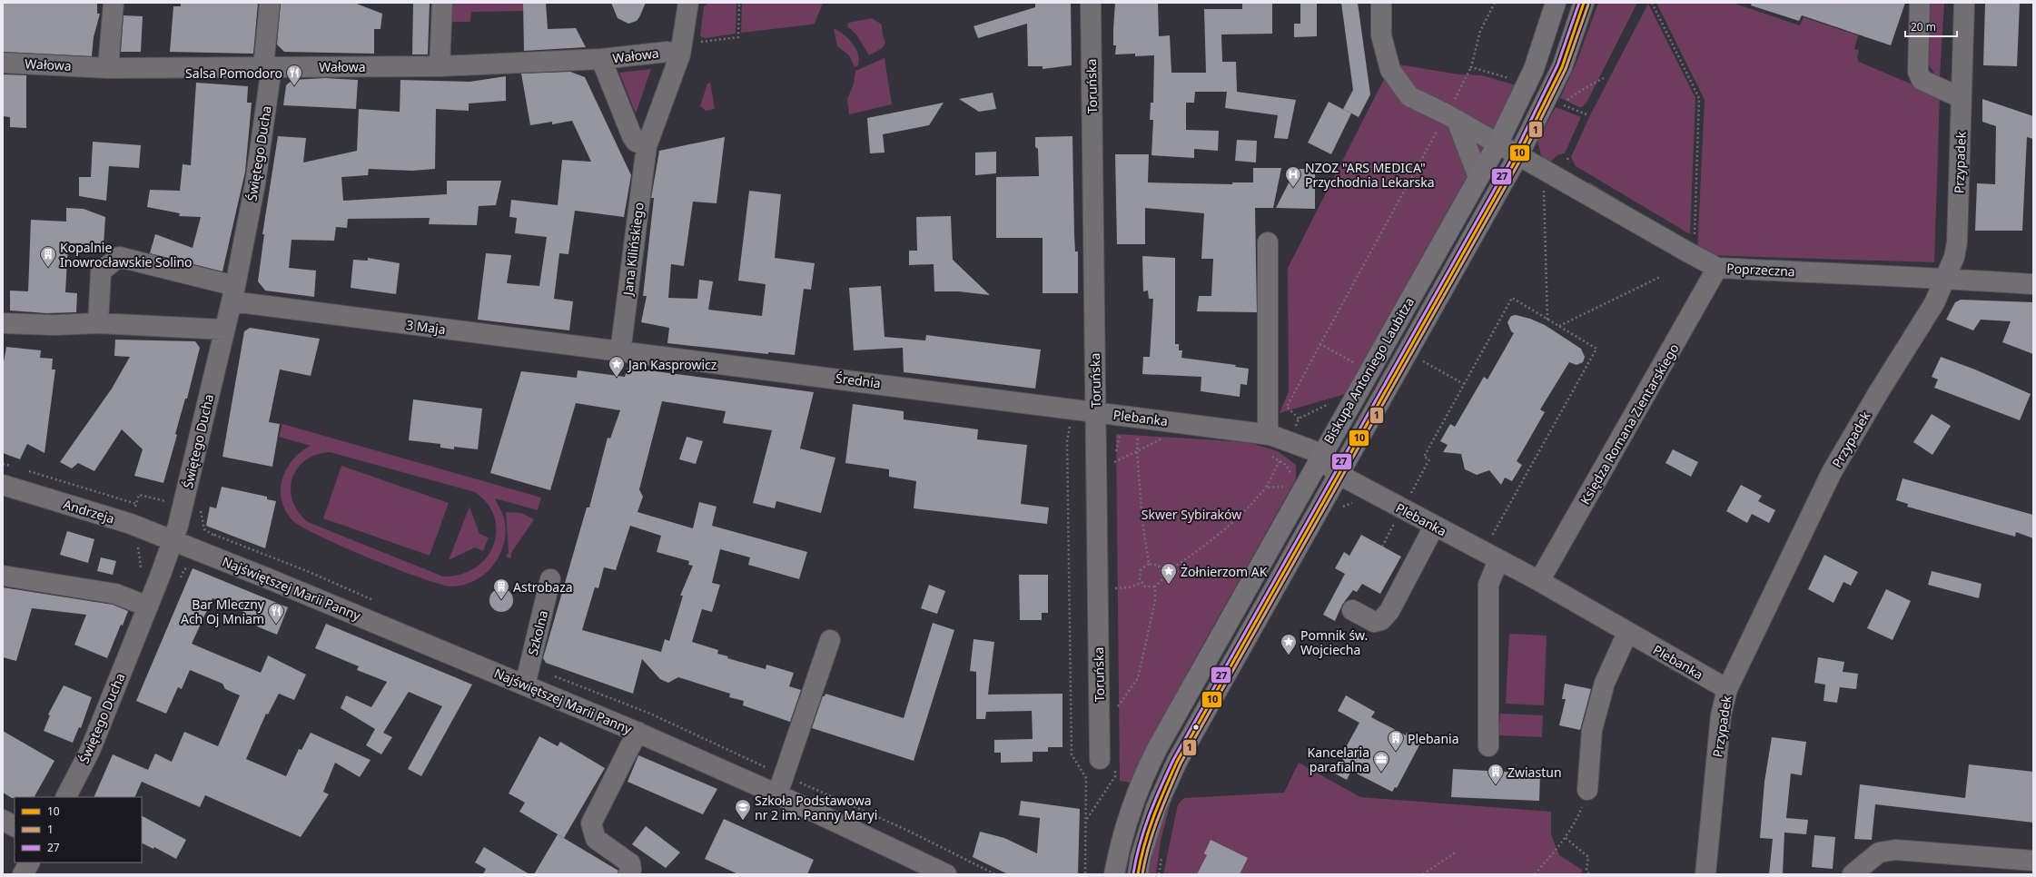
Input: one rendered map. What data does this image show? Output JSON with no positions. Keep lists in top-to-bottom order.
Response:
{
  "streets": {
    "main road": ["Biskupa Antoniego Laubitza"],
    "street": [
      "Wałowa",
      "Toruńska",
      "Świętego Ducha",
      "Przypadek",
      "Jana Kilińskiego",
      "Poprzeczna",
      "3 Maja",
      "Średnia",
      "Plebanka",
      "Księdza Romana Zientarskiego",
      "Andrzeja",
      "Najświętszej Marii Panny",
      "Szkolna"
    ]
  },
  "crossings": [
    ["Wałowa", "Świętego Ducha"],
    ["Wałowa", "Jana Kilińskiego"],
    ["Toruńska", "Średnia"],
    ["Toruńska", "Plebanka"],
    ["Świętego Ducha", "3 Maja"],
    ["Świętego Ducha", "Andrzeja"],
    ["Świętego Ducha", "Najświętszej Marii Panny"],
    ["Przypadek", "Poprzeczna"],
    ["Przypadek", "Plebanka"],
    ["Jana Kilińskiego", "3 Maja"],
    ["Jana Kilińskiego", "Średnia"],
    ["Poprzeczna", "Biskupa Antoniego Laubitza"],
    ["Poprzeczna", "Księdza Romana Zientarskiego"],
    ["3 Maja", "Średnia"],
    ["Biskupa Antoniego Laubitza", "Plebanka"],
    ["Średnia", "Plebanka"],
    ["Plebanka", "Księdza Romana Zientarskiego"],
    ["Andrzeja", "Najświętszej Marii Panny"],
    ["Najświętszej Marii Panny", "Szkolna"]
  ],
  "parks": ["Skwer Sybiraków"],
  "places": {
    "restaurant": ["Salsa Pomodoro", "Bar Mleczny Ach Oj Mniam"],
    "hospital": ["NZOZ \"ARS MEDICA\" Przychodnia Lekarska"],
    "building": [
      "Kopalnie Inowrocławskie Solino",
      "Astrobaza",
      "Plebania",
      "Zwiastun"
    ],
    "place": ["Jan Kasprowicz", "Żołnierzom AK", "Pomnik św. Wojciecha"],
    "office": ["Kancelaria parafialna"],
    "school or university": ["Szkoła Podstawowa nr 2 im. Panny Maryi"]
  },
  "lines": ["transit line 10", "transit line 27", "transit line 1"],
  "legend": ["10", "1", "27"],
  "scale_bar": "20 m"
}
